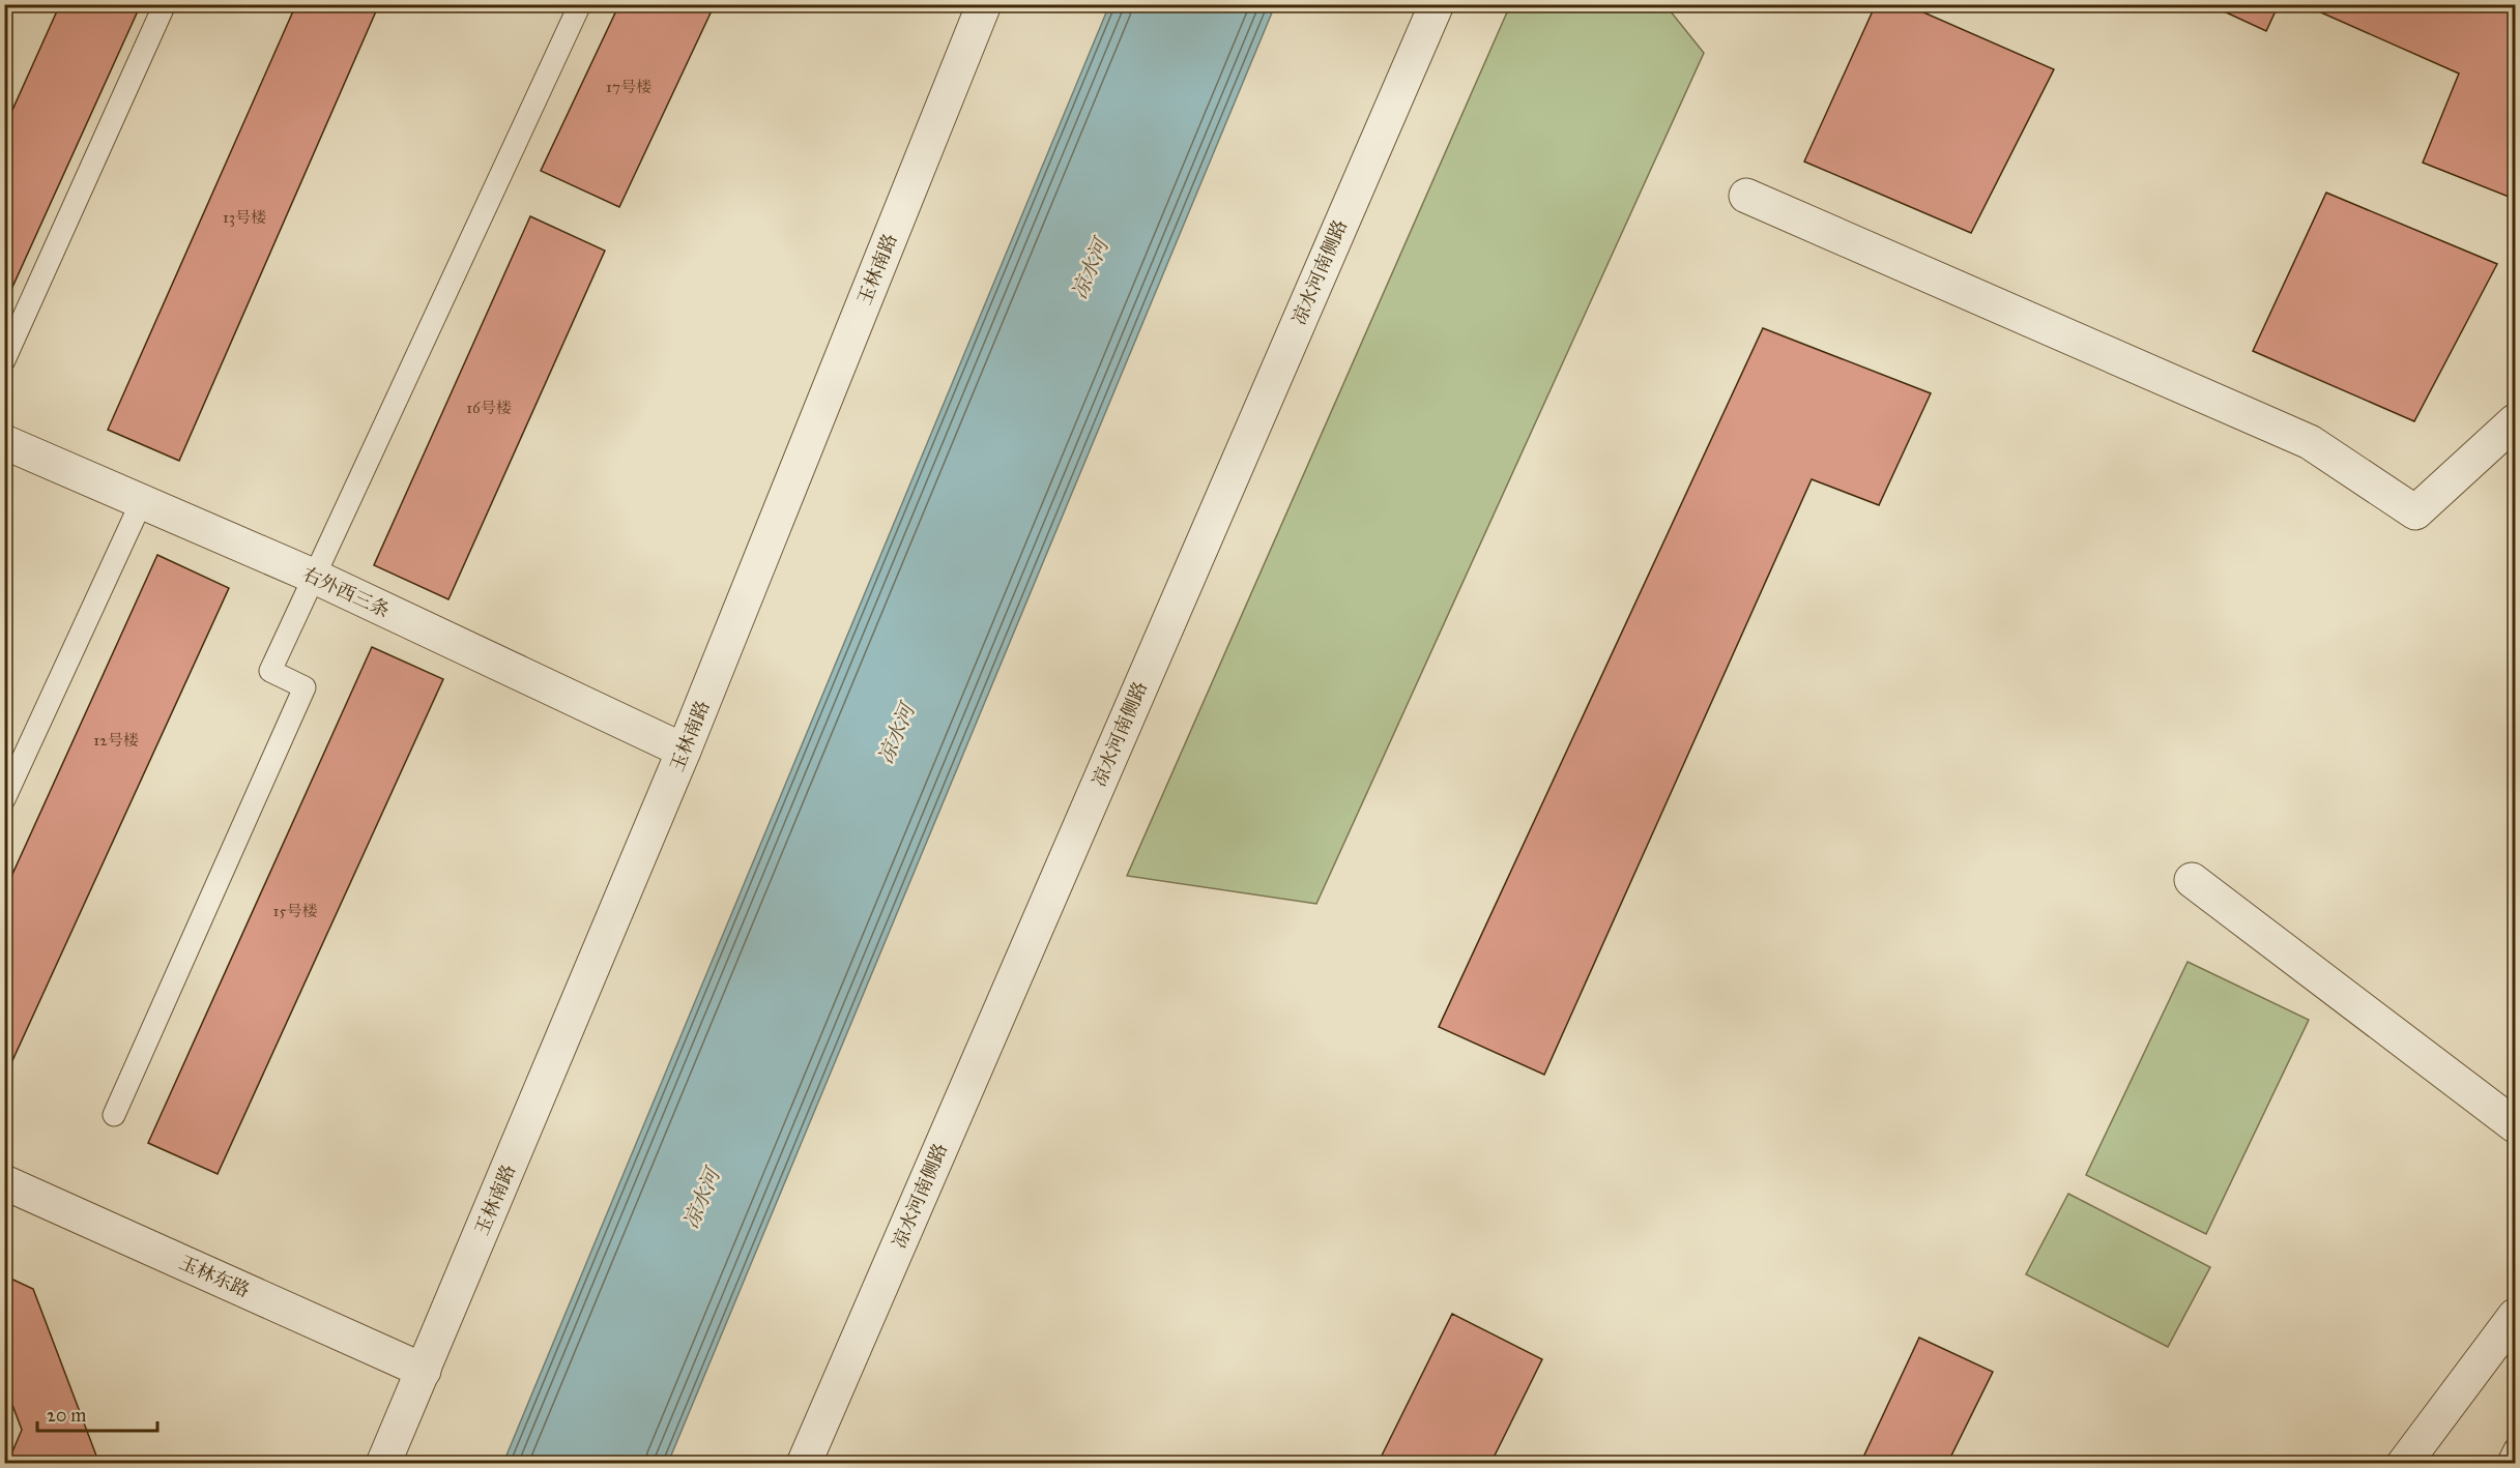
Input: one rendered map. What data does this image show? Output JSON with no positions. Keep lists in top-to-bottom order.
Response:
{
  "streets": {
    "street": [
      "玉林南路",
      "凉水河南侧路",
      "右外西三条",
      "玉林东路"
    ]
  },
  "crossings": [
    ["玉林南路", "右外西三条"],
    ["玉林南路", "玉林东路"]
  ],
  "water": ["凉水河"],
  "house_numbers": [
    "17号楼",
    "13号楼",
    "16号楼",
    "12号楼",
    "15号楼"
  ],
  "scale_bar": "20 m"
}
